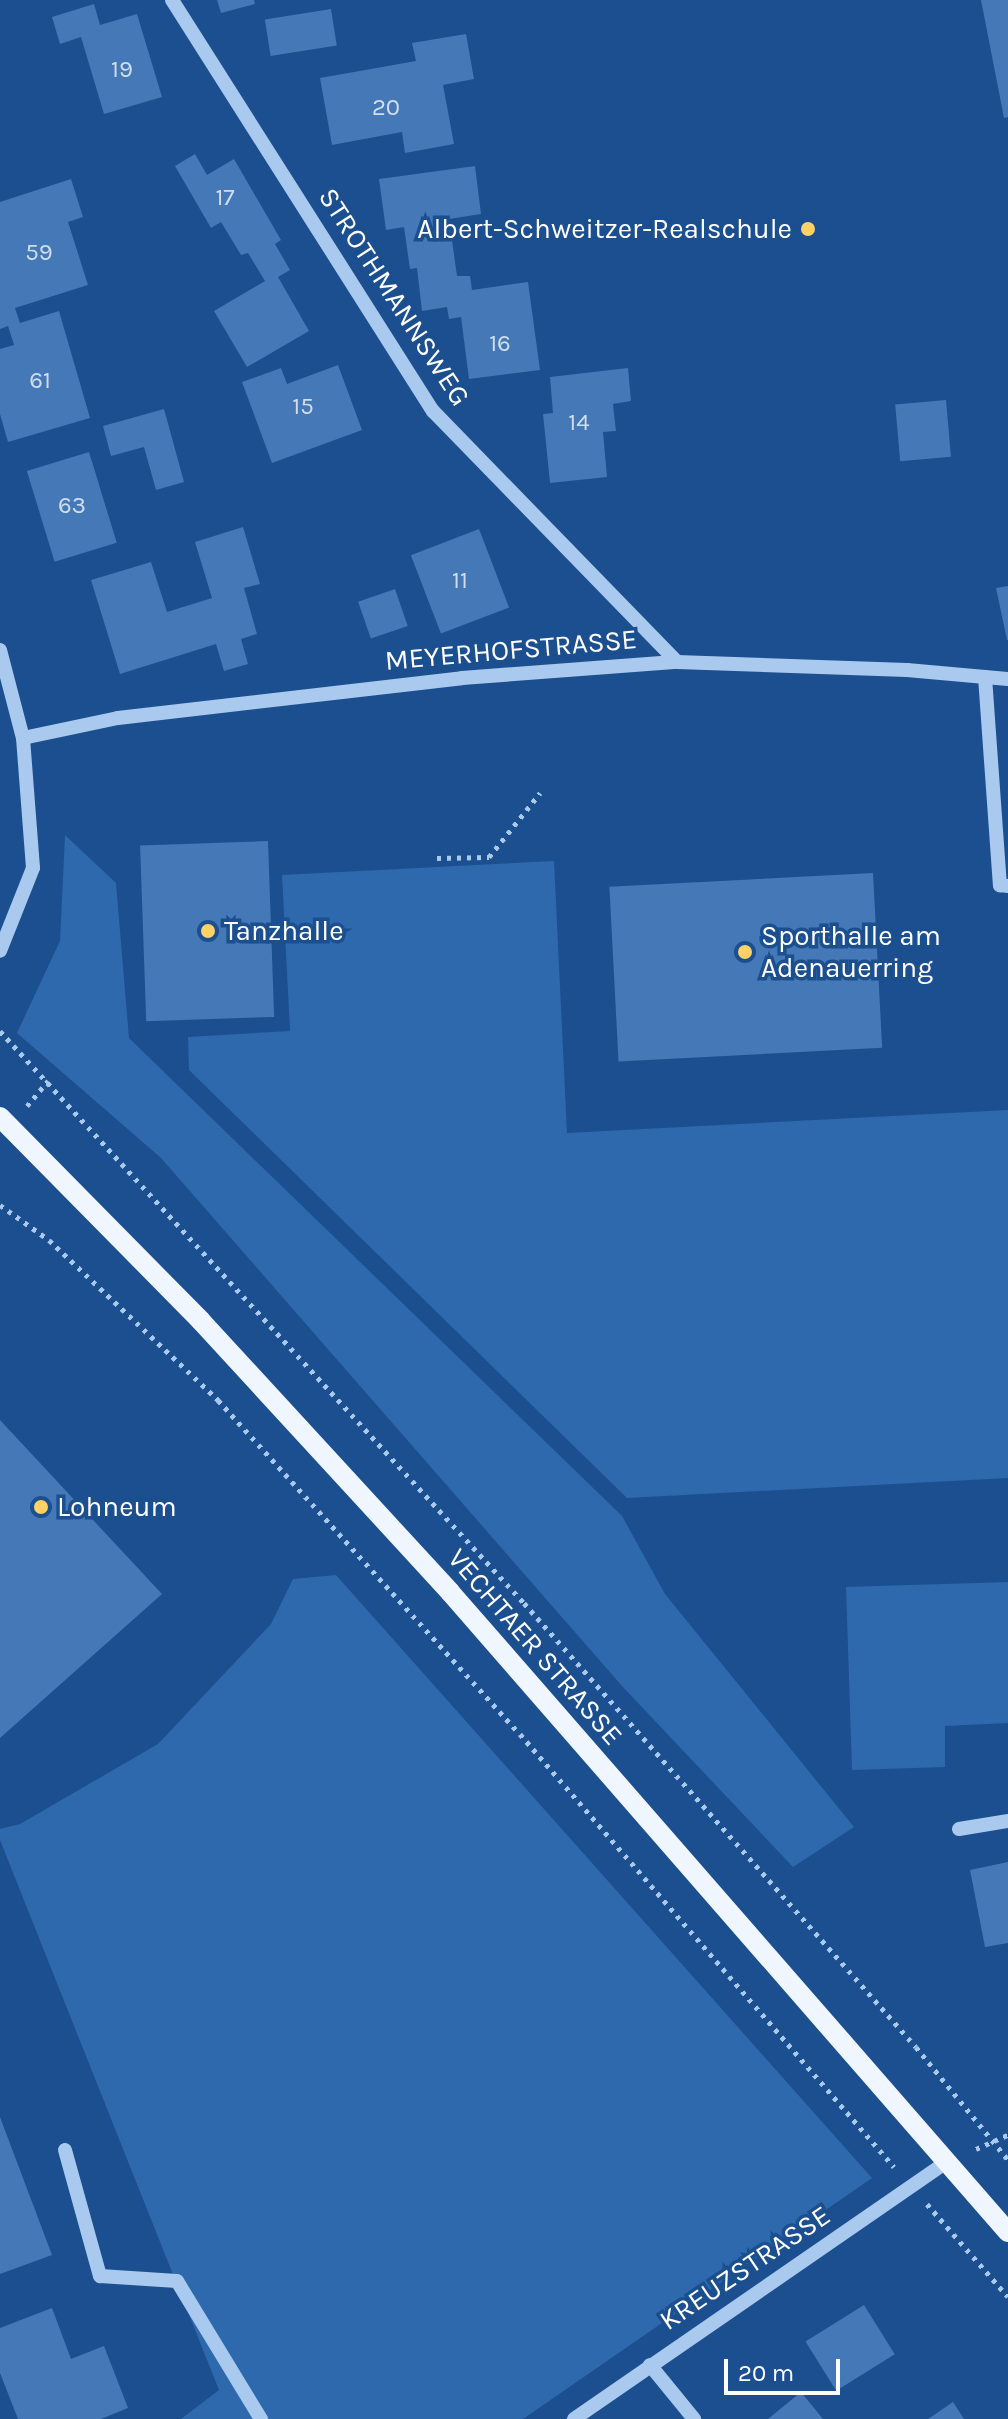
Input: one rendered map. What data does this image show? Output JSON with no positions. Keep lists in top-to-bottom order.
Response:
{
  "streets": {
    "main road": ["VECHTAER STRASSE"],
    "street": ["STROTHMANNSWEG", "MEYERHOFSTRASSE", "KREUZSTRASSE"]
  },
  "crossings": [
    ["STROTHMANNSWEG", "MEYERHOFSTRASSE"],
    ["VECHTAER STRASSE", "KREUZSTRASSE"]
  ],
  "places": [
    "Albert-Schweitzer-Realschule",
    "Tanzhalle",
    "Sporthalle am Adenauerring",
    "Lohneum"
  ],
  "house_numbers": [
    "19",
    "20",
    "17",
    "59",
    "16",
    "61",
    "15",
    "14",
    "63",
    "11"
  ],
  "scale_bar": "20 m"
}
